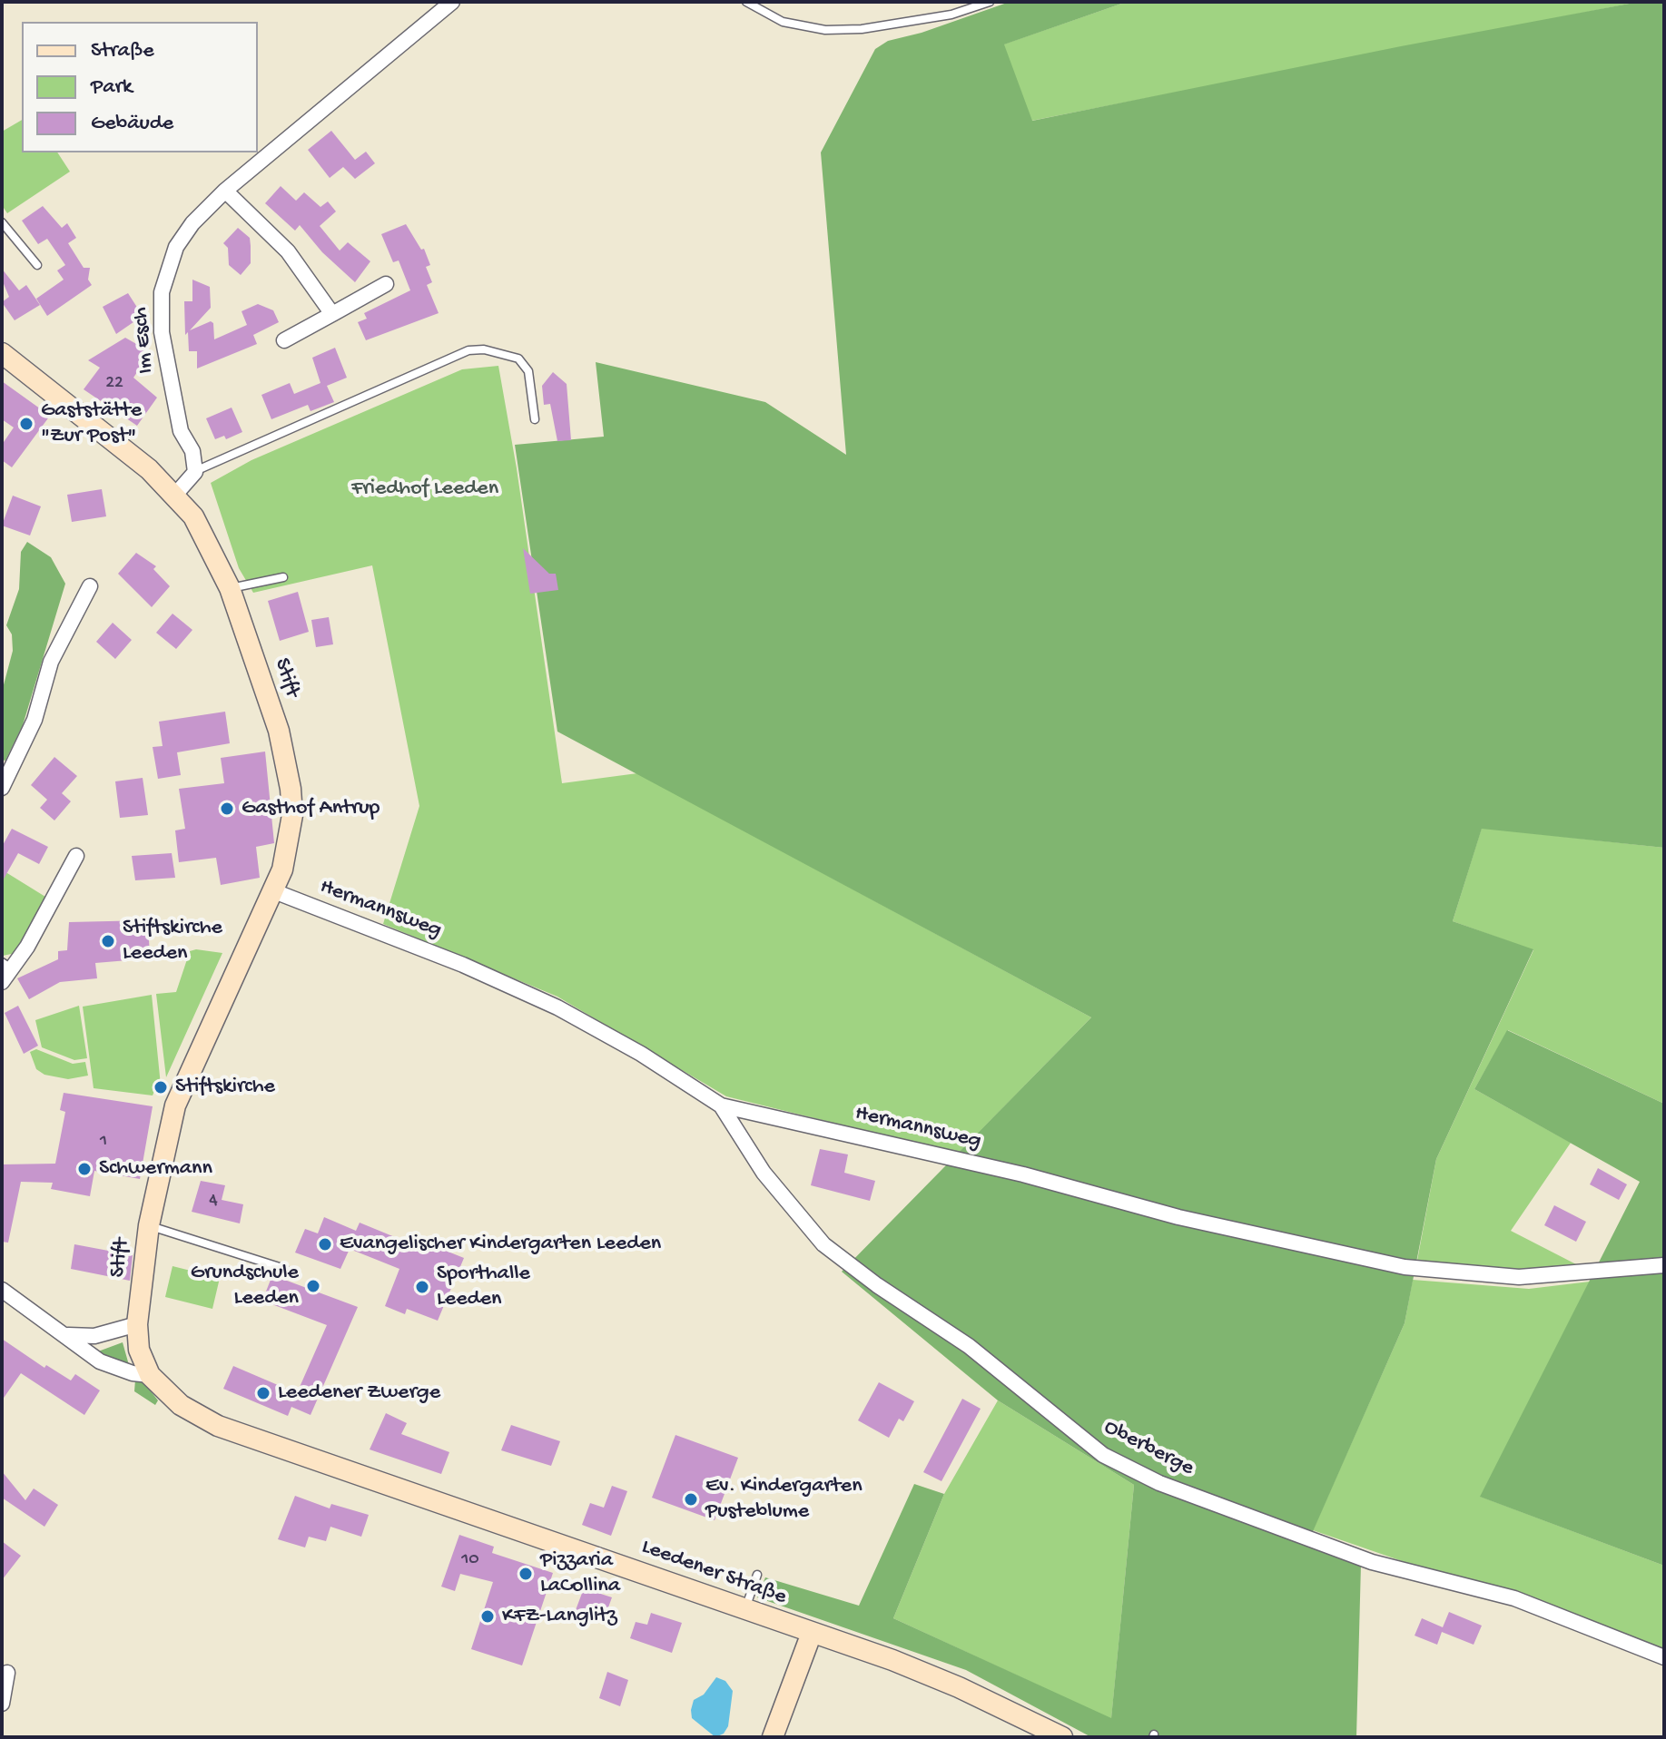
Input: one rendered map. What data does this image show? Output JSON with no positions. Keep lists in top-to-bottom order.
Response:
{
  "streets": {
    "main road": ["Stift", "Leedener Straße"],
    "street": ["Im Esch", "Hermannsweg", "Oberberge"]
  },
  "crossings": [
    ["Stift", "Hermannsweg"],
    ["Stift", "Leedener Straße"],
    ["Hermannsweg", "Oberberge"]
  ],
  "parks": ["Friedhof Leeden"],
  "places": [
    "Gaststätte \"Zur Post\"",
    "Gasthof Antrup",
    "Stiftskirche Leeden",
    "Stiftskirche",
    "Schwermann",
    "Evangelischer Kindergarten Leeden",
    "Grundschule Leeden",
    "Sporthalle Leeden",
    "Leedener Zwerge",
    "Ev. Kindergarten Pusteblume",
    "Pizzaria LaCollina",
    "KFZ-Langlitz"
  ],
  "house_numbers": [
    "22",
    "1",
    "4",
    "10"
  ],
  "legend": ["Straße", "Park", "Gebäude"]
}
